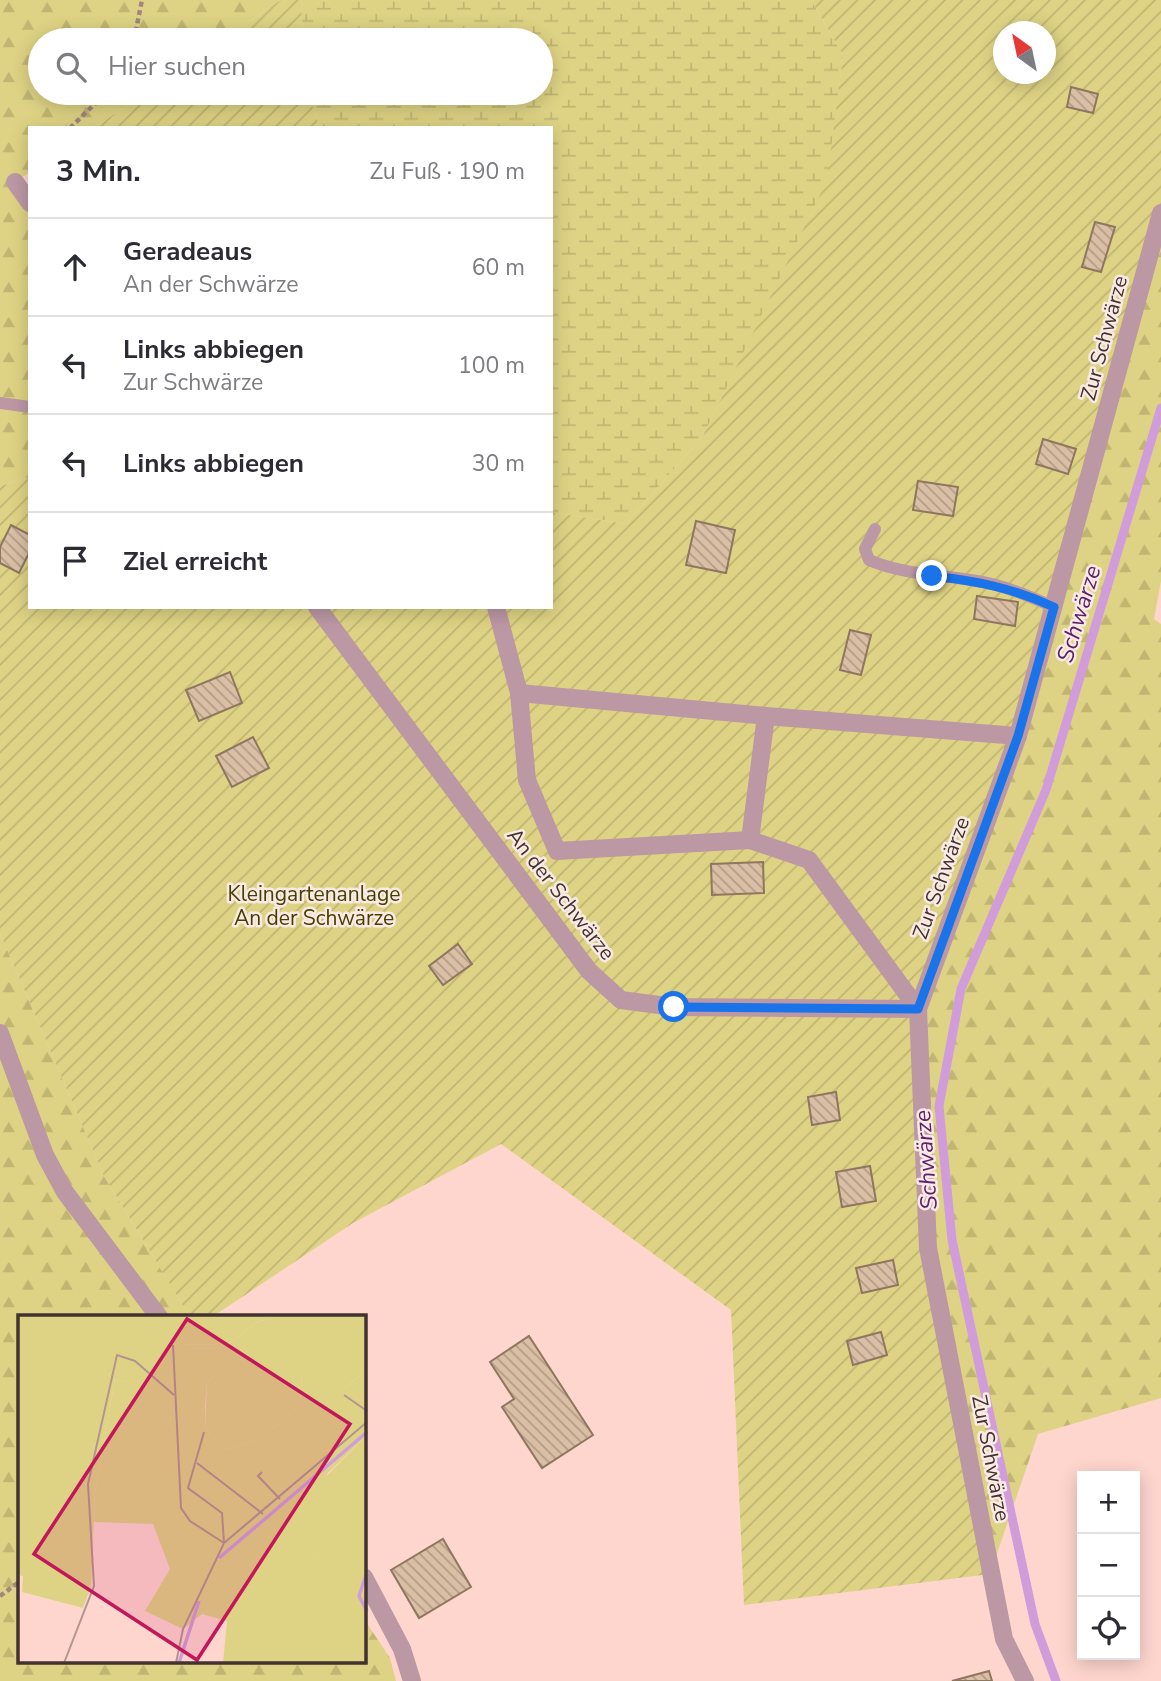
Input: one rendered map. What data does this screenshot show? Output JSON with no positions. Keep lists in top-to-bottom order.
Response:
{
  "streets": {
    "street": ["Zur Schwärze", "An der Schwärze"]
  },
  "crossings": [
    ["Zur Schwärze", "An der Schwärze"]
  ],
  "water": ["Schwärze"],
  "parks": ["Kleingartenanlage An der Schwärze"],
  "north": "top left",
  "page": {
    "search": "Hier suchen",
    "heading": ["3 Min.", "Zu Fuß · 190 m"],
    "list": [
      ["Geradeaus", "An der Schwärze", "60 m"],
      ["Links abbiegen", "Zur Schwärze", "100 m"],
      ["Links abbiegen", "30 m"],
      "Ziel erreicht"
    ],
    "map_buttons": ["+", "−"]
  }
}
